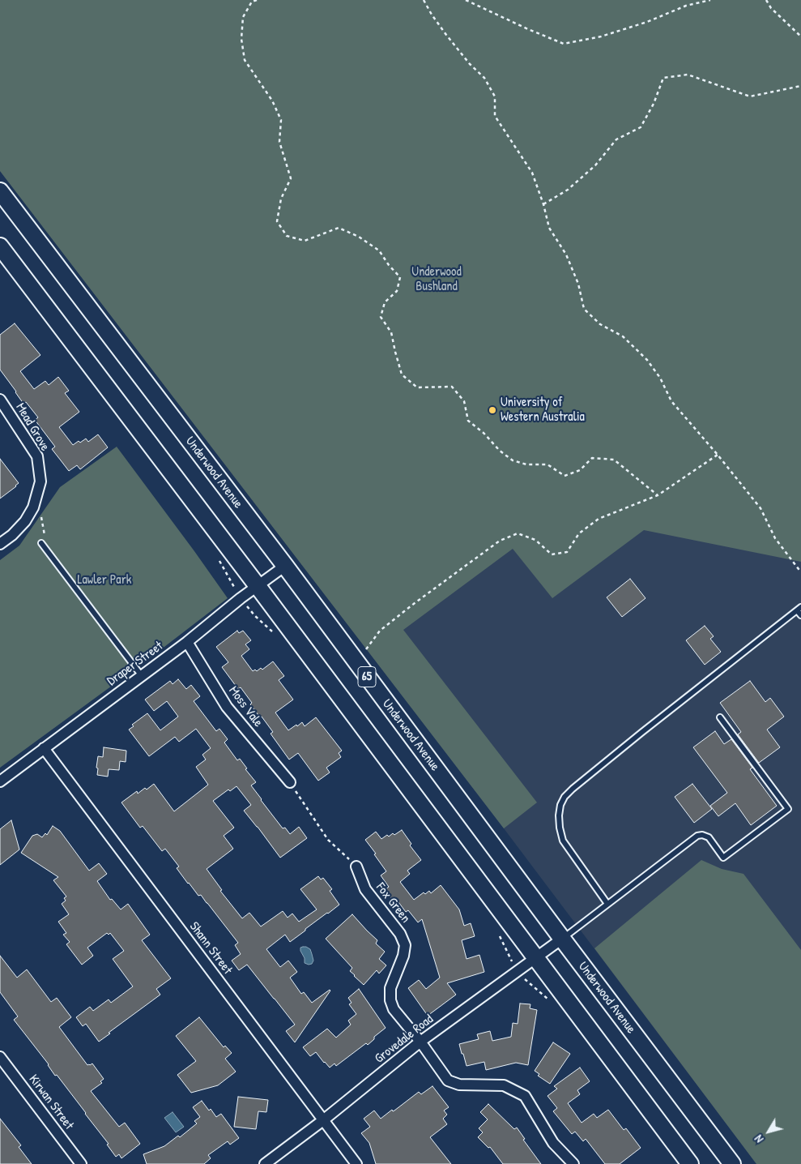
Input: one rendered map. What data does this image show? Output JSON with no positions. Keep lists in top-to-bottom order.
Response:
{
  "streets": {
    "main road": ["Underwood Avenue", "65"],
    "street": [
      "Mead Grove",
      "Draper Street",
      "Moss Vale",
      "Fox Green",
      "Shann Street",
      "Grovedale Road",
      "Kirwan Street"
    ]
  },
  "crossings": [
    ["Underwood Avenue", "Draper Street"],
    ["Underwood Avenue", "Grovedale Road"],
    ["Draper Street", "Moss Vale"],
    ["Draper Street", "Shann Street"],
    ["Fox Green", "Grovedale Road"],
    ["Shann Street", "Grovedale Road"]
  ],
  "parks": ["Underwood Bushland", "Lawler Park"],
  "places": ["University of Western Australia"],
  "north": "bottom left"
}
